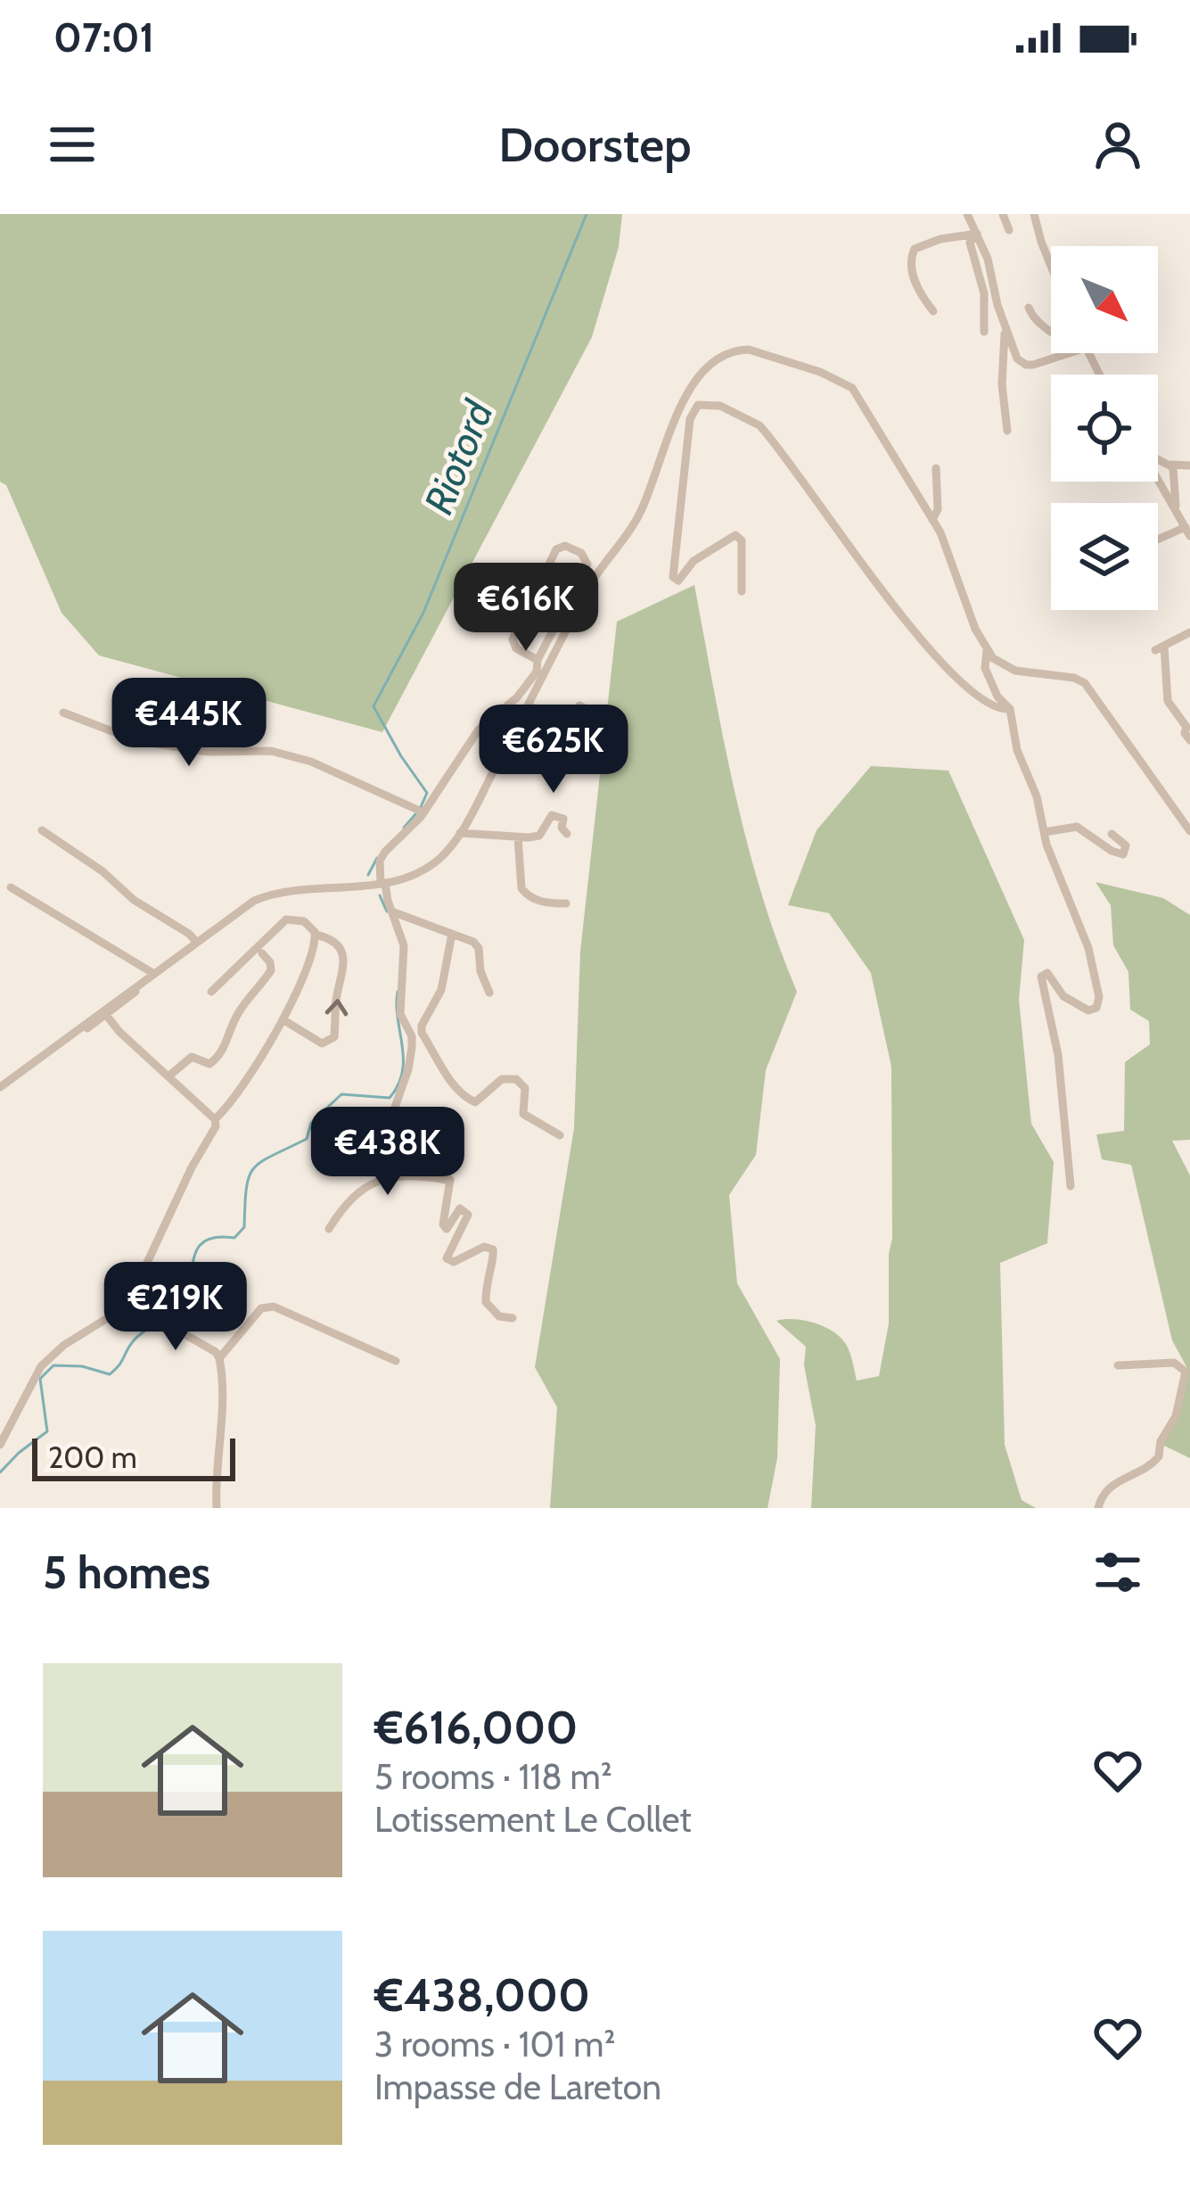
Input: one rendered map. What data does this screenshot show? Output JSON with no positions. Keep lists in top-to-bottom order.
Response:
{
  "water": ["Riotord"],
  "scale_bar": "200 m",
  "north": "bottom right",
  "page": {
    "status": "07:01",
    "header": "Doorstep",
    "price": [
      "€616K",
      "€445K",
      "€625K",
      "€438K",
      "€219K"
    ],
    "scale": "200 m",
    "heading": "5 homes",
    "list": [
      {
        "name": "€616,000",
        "note": "5 rooms · 118 m² · Lotissement Le Collet"
      },
      {
        "name": "€438,000",
        "note": "3 rooms · 101 m² · Impasse de Lareton"
      }
    ]
  }
}
